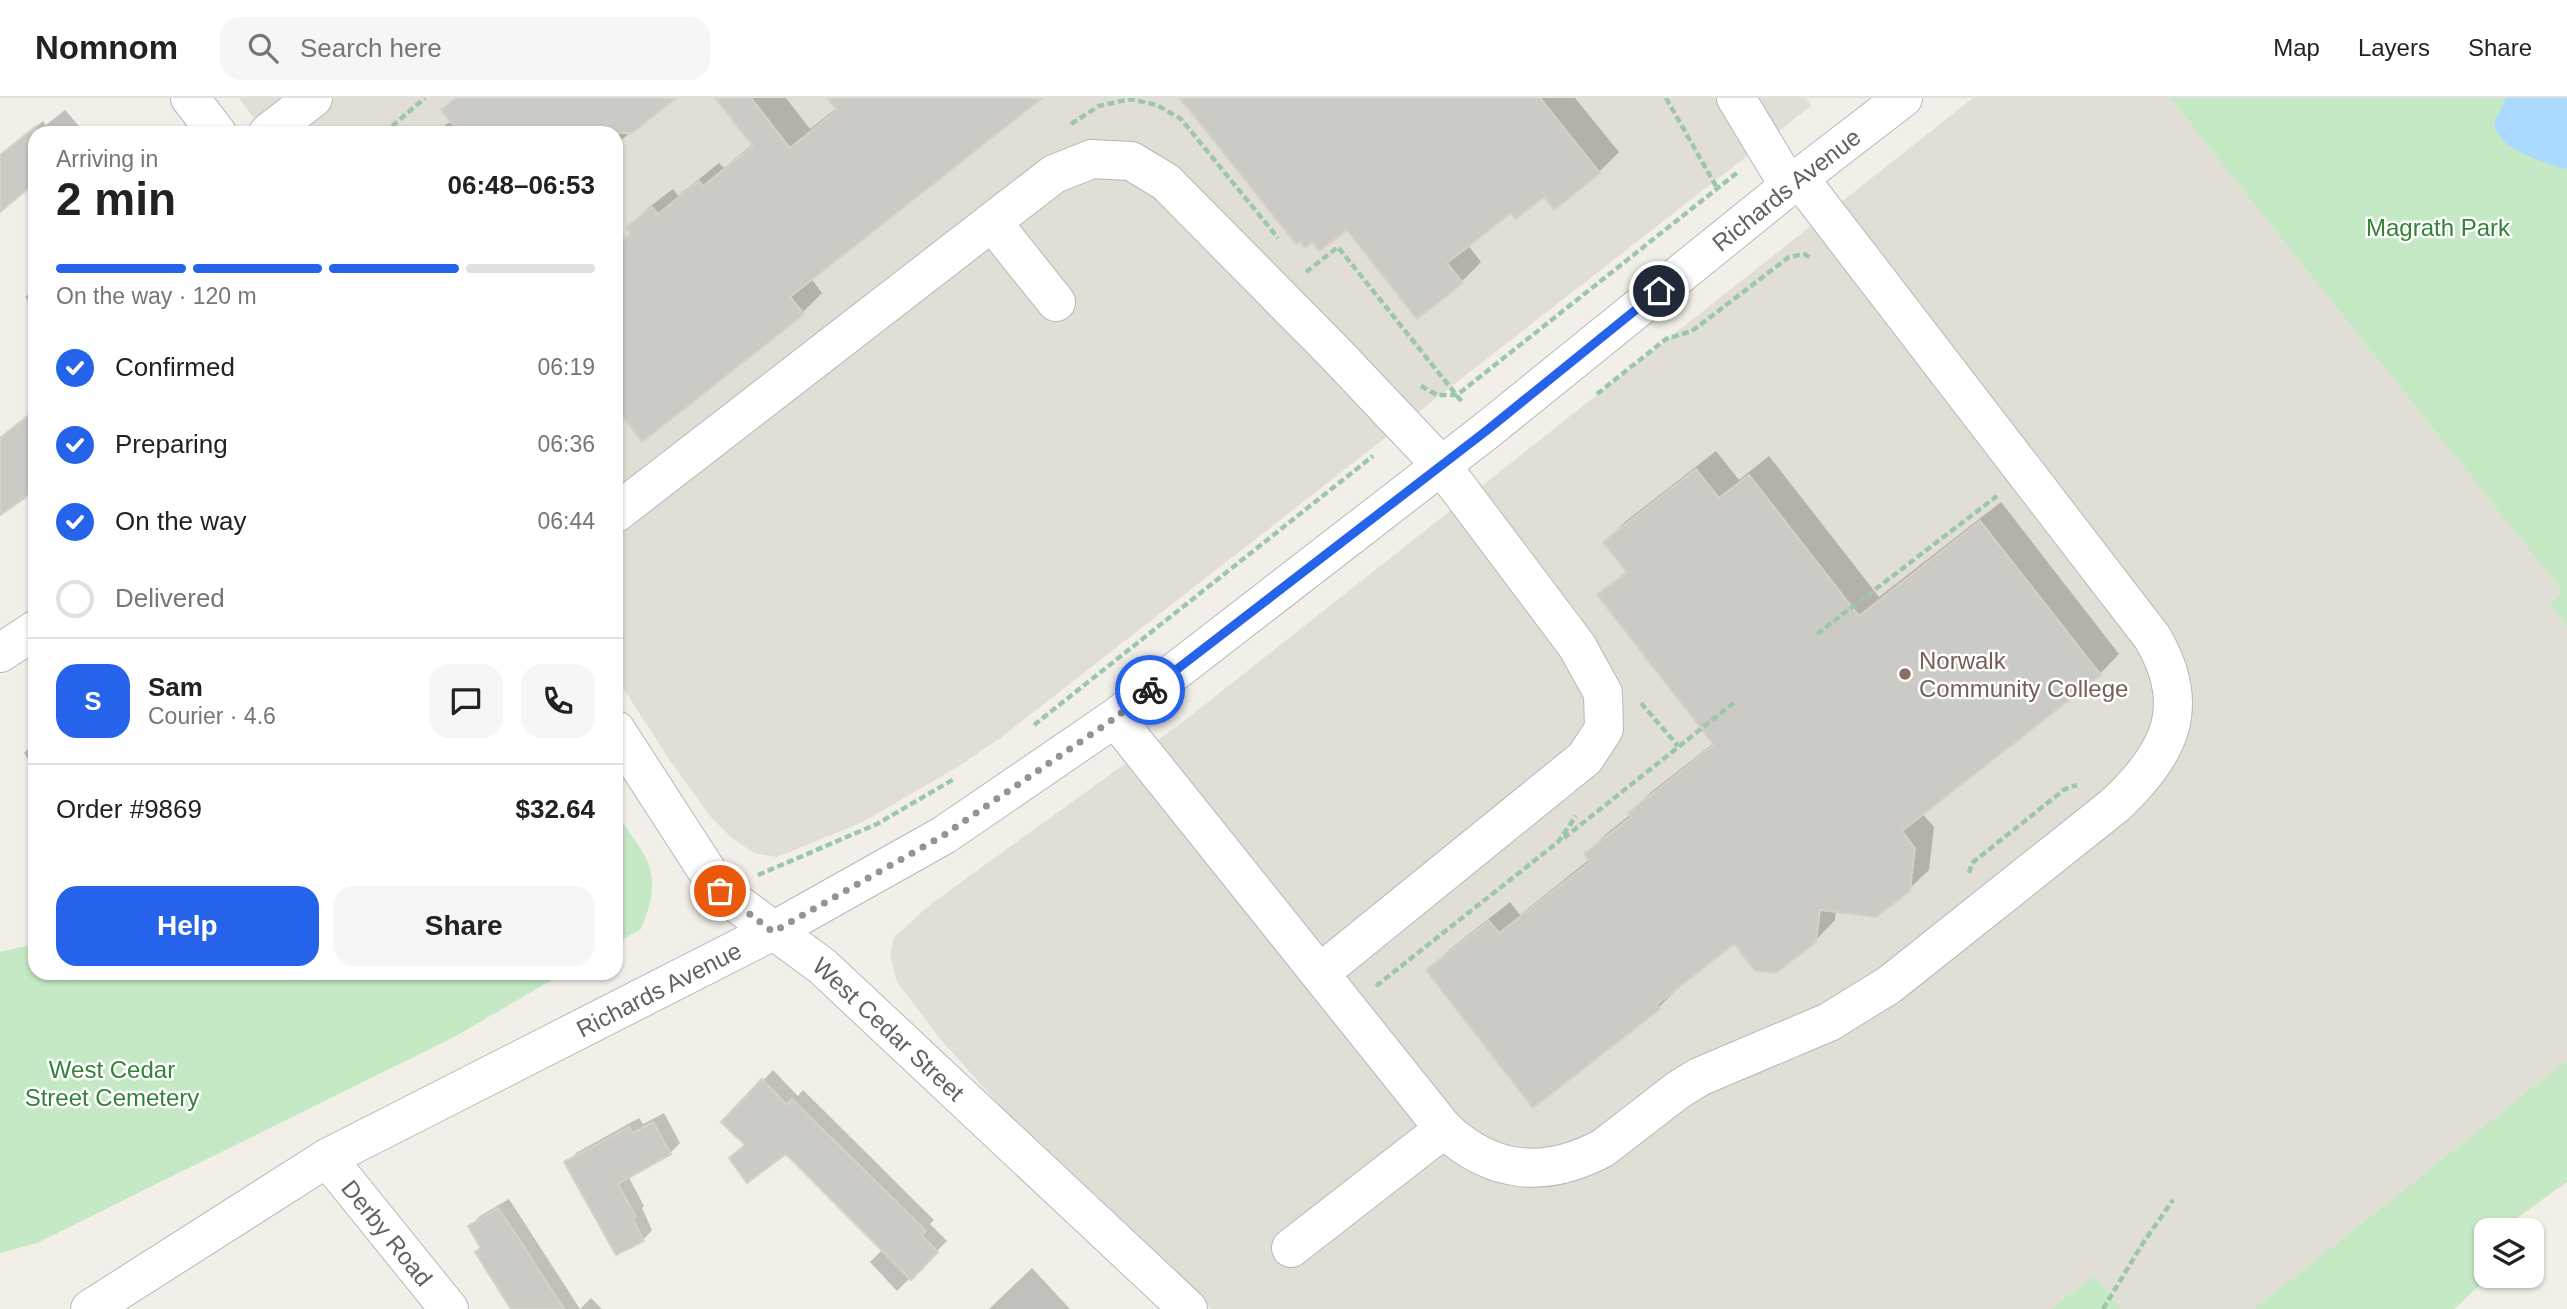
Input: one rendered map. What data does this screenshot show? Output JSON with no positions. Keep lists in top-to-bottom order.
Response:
{
  "streets": {
    "street": ["Richards Avenue", "West Cedar Street", "Derby Road"]
  },
  "crossings": [
    ["Richards Avenue", "West Cedar Street"],
    ["Richards Avenue", "Derby Road"]
  ],
  "parks": ["Magrath Park", "West Cedar Street Cemetery"],
  "places": ["Norwalk Community College"],
  "page": {
    "header": "Nomnom",
    "search": "Search here",
    "nav": ["Map", "Layers", "Share"],
    "heading": ["2 min", "Arriving in", "06:48–06:53"],
    "panel": [
      "Sam",
      "Courier · 4.6",
      "Order #9869",
      "$32.64"
    ],
    "bar": "On the way · 120 m",
    "list": [
      ["Confirmed", "06:19"],
      ["Preparing", "06:36"],
      ["On the way", "06:44"],
      "Delivered"
    ],
    "round": "S",
    "buttons": ["Help", "Share"]
  }
}
